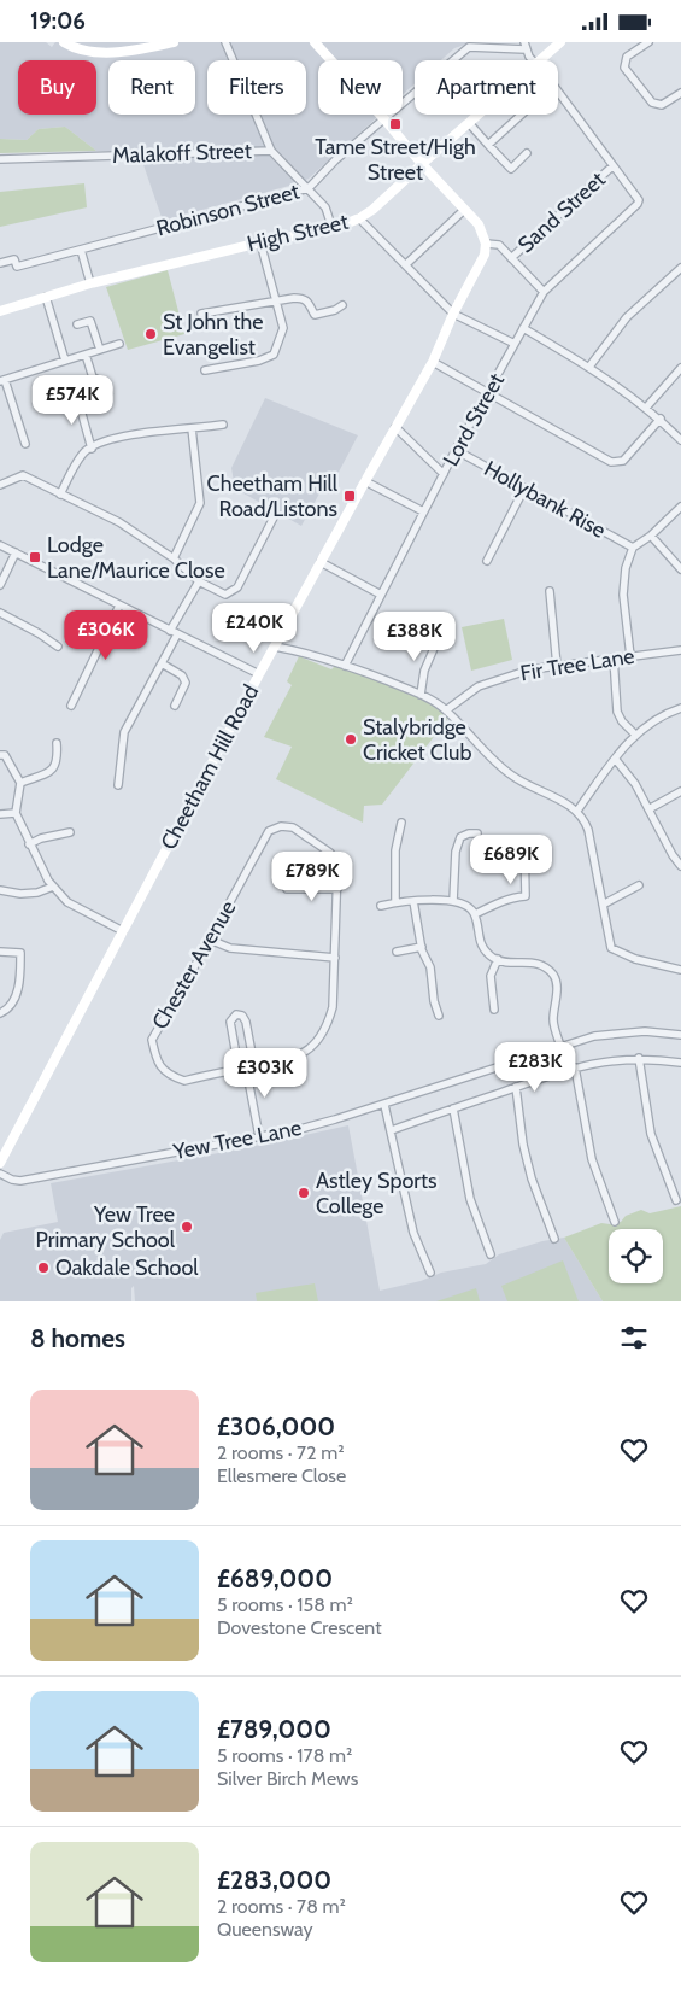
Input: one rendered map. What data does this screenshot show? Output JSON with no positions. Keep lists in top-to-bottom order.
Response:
{
  "streets": {
    "main road": ["High Street", "Cheetham Hill Road"],
    "street": [
      "Malakoff Street",
      "Robinson Street",
      "Sand Street",
      "Lord Street",
      "Hollybank Rise",
      "Fir Tree Lane",
      "Chester Avenue",
      "Yew Tree Lane"
    ]
  },
  "crossings": [
    ["Sand Street", "Lord Street"],
    ["Lord Street", "Hollybank Rise"]
  ],
  "places": {
    "transit": ["Tame Street/High Street", "Cheetham Hill Road/Listons", "Lodge Lane/Maurice Close"],
    "other": [
      "St John the Evangelist",
      "Stalybridge Cricket Club",
      "Astley Sports College",
      "Yew Tree Primary School",
      "Oakdale School"
    ]
  },
  "page": {
    "status": "19:06",
    "chip": [
      "Buy",
      "Rent",
      "Filters",
      "New",
      "Apartment"
    ],
    "price": [
      "£574K",
      "£240K",
      "£306K",
      "£388K",
      "£689K",
      "£789K",
      "£283K",
      "£303K"
    ],
    "heading": "8 homes",
    "list": [
      {
        "name": "£306,000",
        "note": "2 rooms · 72 m² · Ellesmere Close"
      },
      {
        "name": "£689,000",
        "note": "5 rooms · 158 m² · Dovestone Crescent"
      },
      {
        "name": "£789,000",
        "note": "5 rooms · 178 m² · Silver Birch Mews"
      },
      {
        "name": "£283,000",
        "note": "2 rooms · 78 m² · Queensway"
      }
    ]
  }
}
